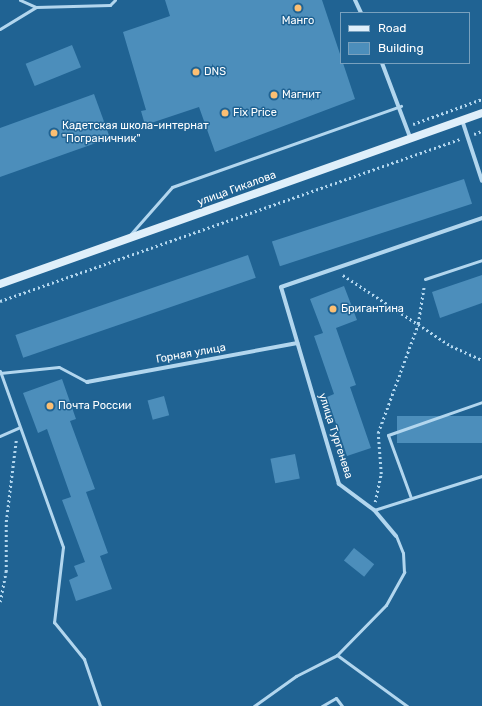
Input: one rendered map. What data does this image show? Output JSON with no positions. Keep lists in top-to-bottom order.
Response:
{
  "streets": {
    "main road": ["улица Гикалова"],
    "street": ["Горная улица", "улица Тургенева"]
  },
  "crossings": [
    ["Горная улица", "улица Тургенева"]
  ],
  "places": [
    "Манго",
    "DNS",
    "Магнит",
    "Fix Price",
    "Кадетская школа-интернат \"Пограничник\"",
    "Бригантина",
    "Почта России"
  ],
  "legend": ["Road", "Building"]
}
